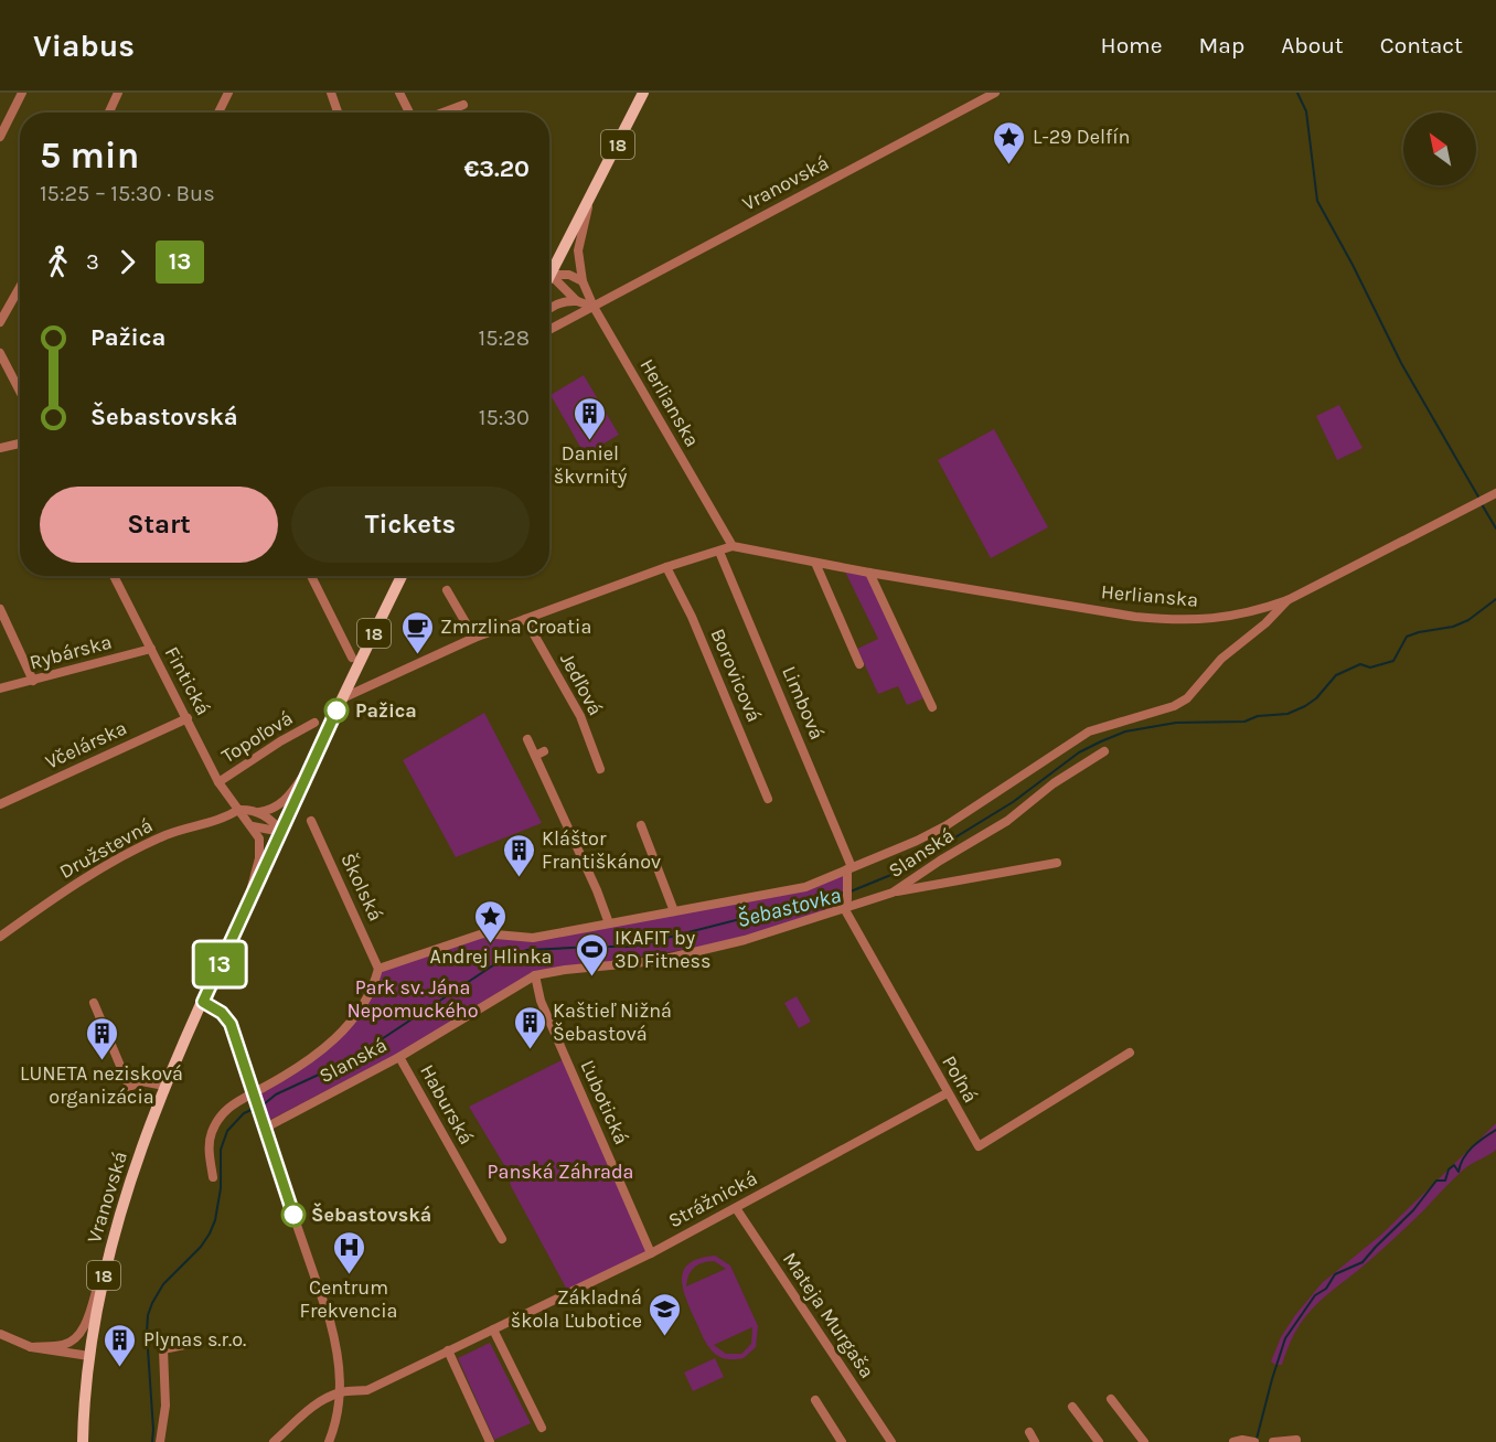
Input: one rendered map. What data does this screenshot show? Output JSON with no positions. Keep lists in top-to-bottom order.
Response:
{
  "streets": {
    "main road": ["18", "Vranovská"],
    "street": [
      "Herlianska",
      "Rybárska",
      "Borovicová",
      "Fintická",
      "Jedľová",
      "Limbová",
      "Topoľová",
      "Včelárska",
      "Družstevná",
      "Slanská",
      "Školská",
      "Poľná",
      "Ľubotická",
      "Haburská",
      "Strážnická",
      "Mateja Murgaša"
    ]
  },
  "crossings": [
    ["18", "Herlianska"],
    ["Vranovská", "Herlianska"],
    ["Vranovská", "Fintická"],
    ["Herlianska", "Slanská"],
    ["Rybárska", "Fintická"],
    ["Fintická", "Topoľová"],
    ["Fintická", "Včelárska"],
    ["Fintická", "Družstevná"],
    ["Limbová", "Slanská"],
    ["Limbová", "Poľná"],
    ["Slanská", "Školská"],
    ["Slanská", "Poľná"],
    ["Slanská", "Ľubotická"],
    ["Slanská", "Haburská"],
    ["Poľná", "Strážnická"],
    ["Ľubotická", "Strážnická"],
    ["Strážnická", "Mateja Murgaša"]
  ],
  "water": ["Šebastovka"],
  "parks": ["Park sv. Jána Nepomuckého", "Panská Záhrada"],
  "places": {
    "place": ["L-29 Delfín", "Andrej Hlinka"],
    "building": [
      "Daniel škvrnitý",
      "Kláštor Františkánov",
      "Kaštieľ Nižná Šebastová",
      "LUNETA nezisková organizácia",
      "Plynas s.r.o."
    ],
    "cafe": ["Zmrzlina Croatia"],
    "other": ["Pažica", "Šebastovská"],
    "sports": ["IKAFIT by 3D Fitness"],
    "hospital": ["Centrum Frekvencia"],
    "school or university": ["Základná škola Ľubotice"]
  },
  "lines": ["bus line 13"],
  "north": "top left",
  "page": {
    "header": "Viabus",
    "nav": [
      "Home",
      "Map",
      "About",
      "Contact"
    ],
    "on_map": "13",
    "heading": ["5 min", "15:25 – 15:30 · Bus", "€3.20"],
    "legs": ["3", "13"],
    "list": [
      {
        "name": "Pažica",
        "value": "15:28"
      },
      {
        "name": "Šebastovská",
        "value": "15:30"
      }
    ],
    "buttons": ["Start", "Tickets"]
  }
}
